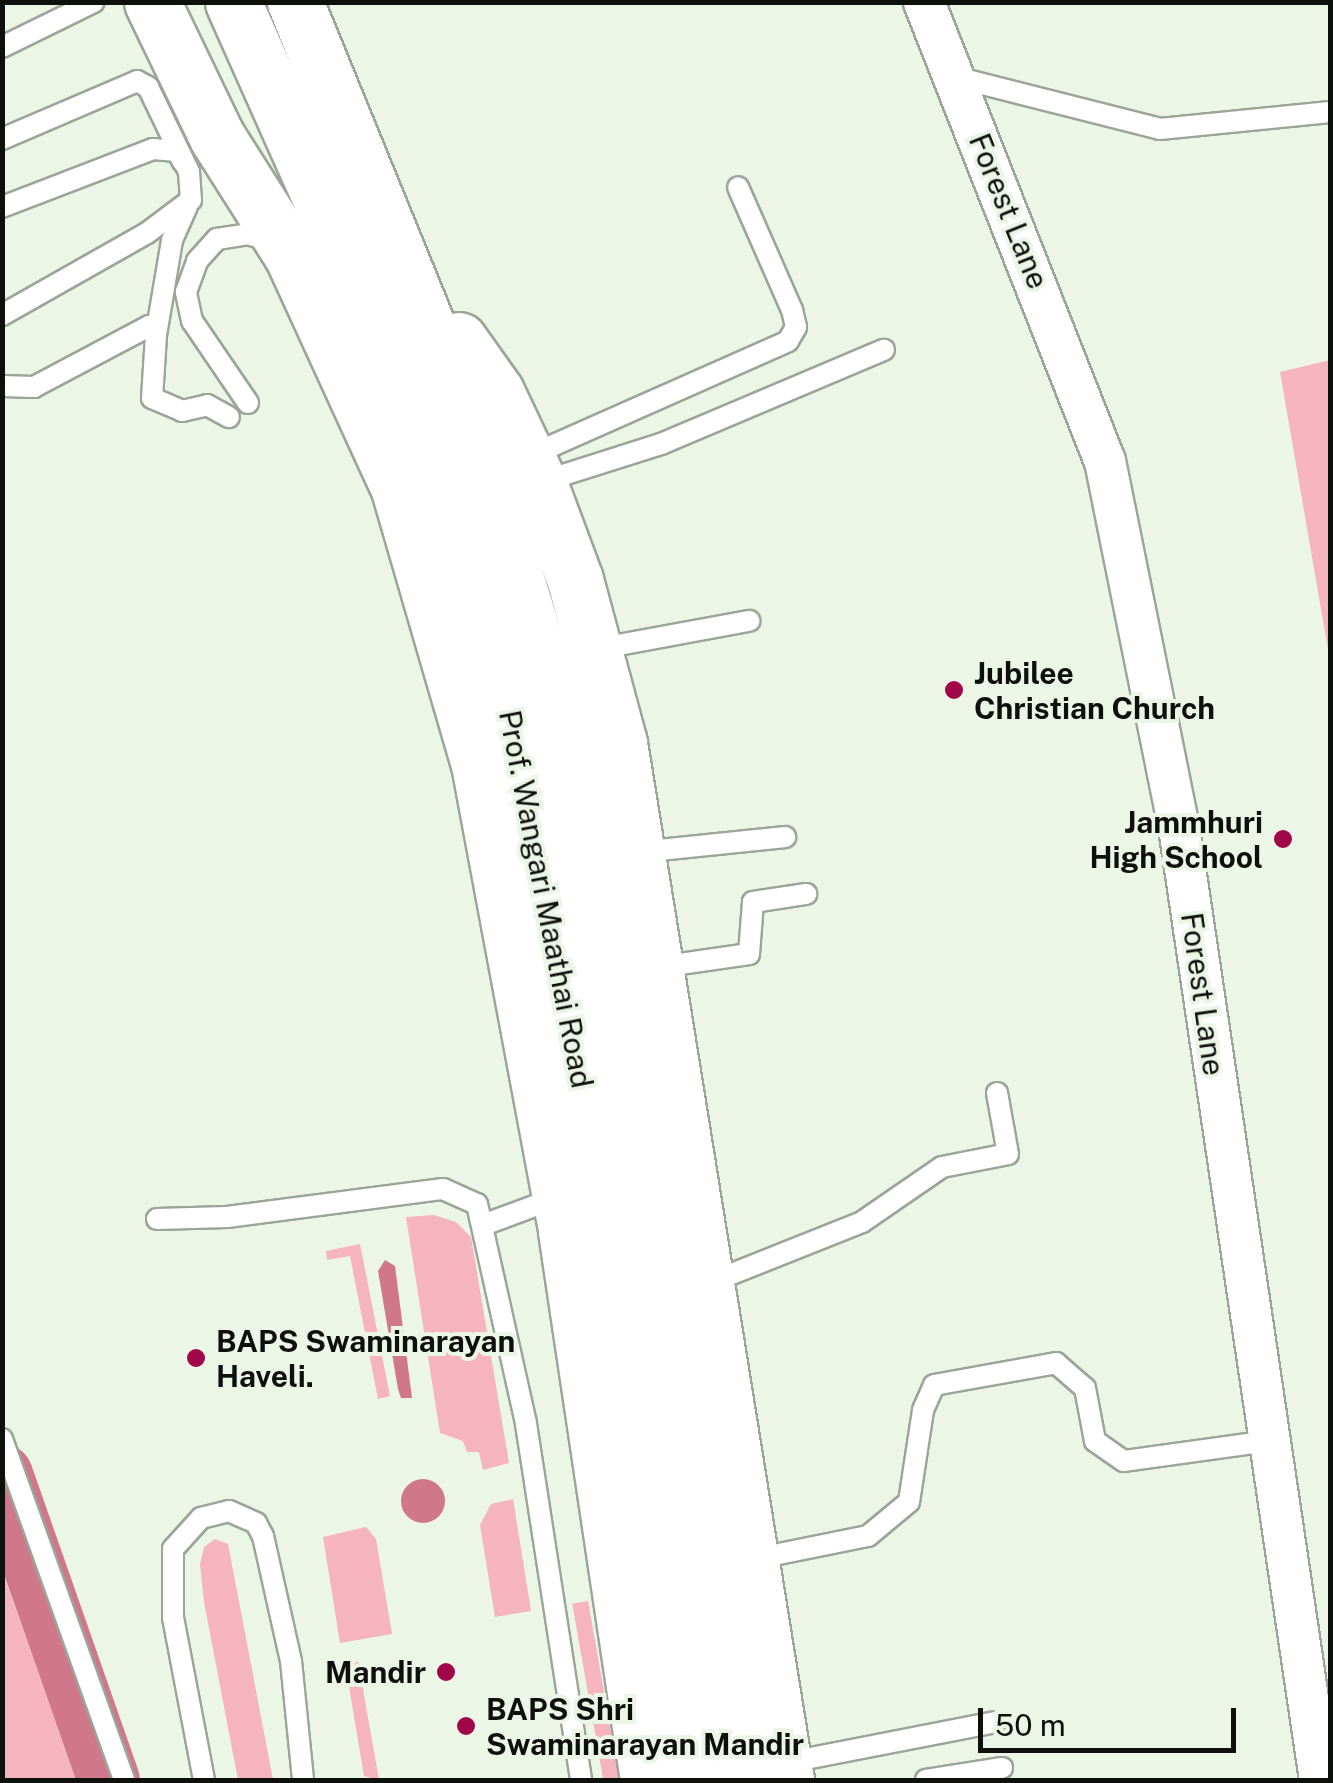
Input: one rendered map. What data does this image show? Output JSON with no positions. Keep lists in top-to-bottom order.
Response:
{
  "streets": {
    "main road": ["Prof. Wangari Maathai Road"],
    "street": ["Forest Lane"]
  },
  "places": [
    "Jubilee Christian Church",
    "Jammhuri High School",
    "BAPS Swaminarayan Haveli.",
    "Mandir",
    "BAPS Shri Swaminarayan Mandir"
  ],
  "scale_bar": "50 m"
}
